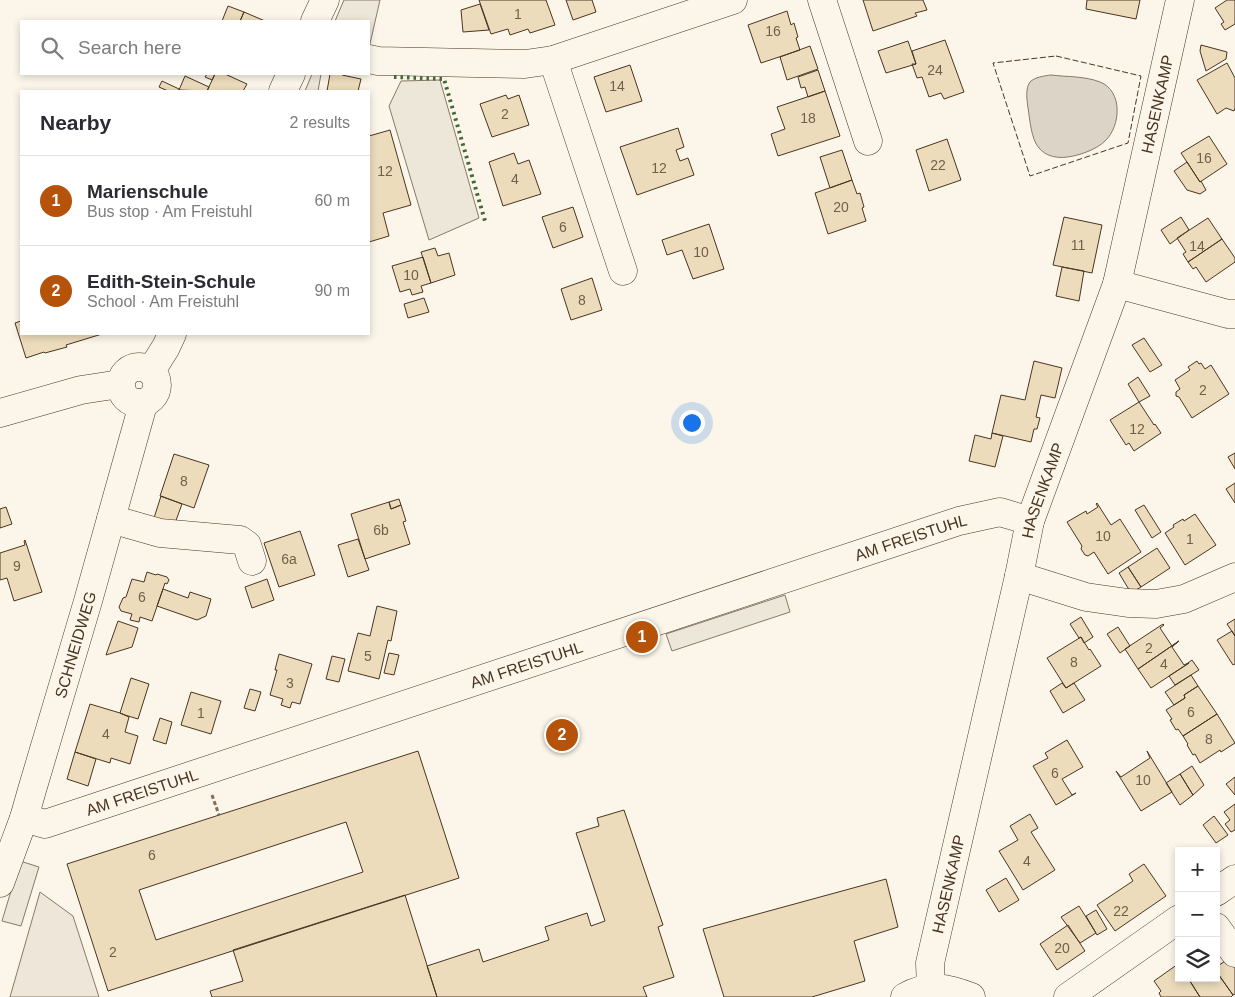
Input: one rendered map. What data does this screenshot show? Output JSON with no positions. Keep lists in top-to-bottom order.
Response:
{
  "streets": {
    "street": ["HASENKAMP", "AM FREISTUHL", "SCHNEIDWEG"]
  },
  "crossings": [
    ["HASENKAMP", "AM FREISTUHL"],
    ["AM FREISTUHL", "SCHNEIDWEG"]
  ],
  "house_numbers": [
    "1",
    "16",
    "24",
    "14",
    "2",
    "18",
    "16",
    "22",
    "12",
    "12",
    "4",
    "20",
    "6",
    "11",
    "14",
    "10",
    "10",
    "8",
    "2",
    "12",
    "8",
    "6b",
    "10",
    "1",
    "6a",
    "9",
    "6",
    "2",
    "5",
    "8",
    "4",
    "3",
    "6",
    "1",
    "4",
    "8",
    "6",
    "10",
    "6",
    "4",
    "22",
    "20",
    "2"
  ],
  "page": {
    "search": "Search here",
    "heading": ["Nearby", "2 results"],
    "list": [
      {
        "mark": "1",
        "name": "Marienschule",
        "note": "Bus stop · Am Freistuhl",
        "value": "60 m"
      },
      {
        "mark": "2",
        "name": "Edith-Stein-Schule",
        "note": "School · Am Freistuhl",
        "value": "90 m"
      }
    ],
    "pins": ["1", "2"],
    "map_buttons": ["+", "−"]
  }
}
